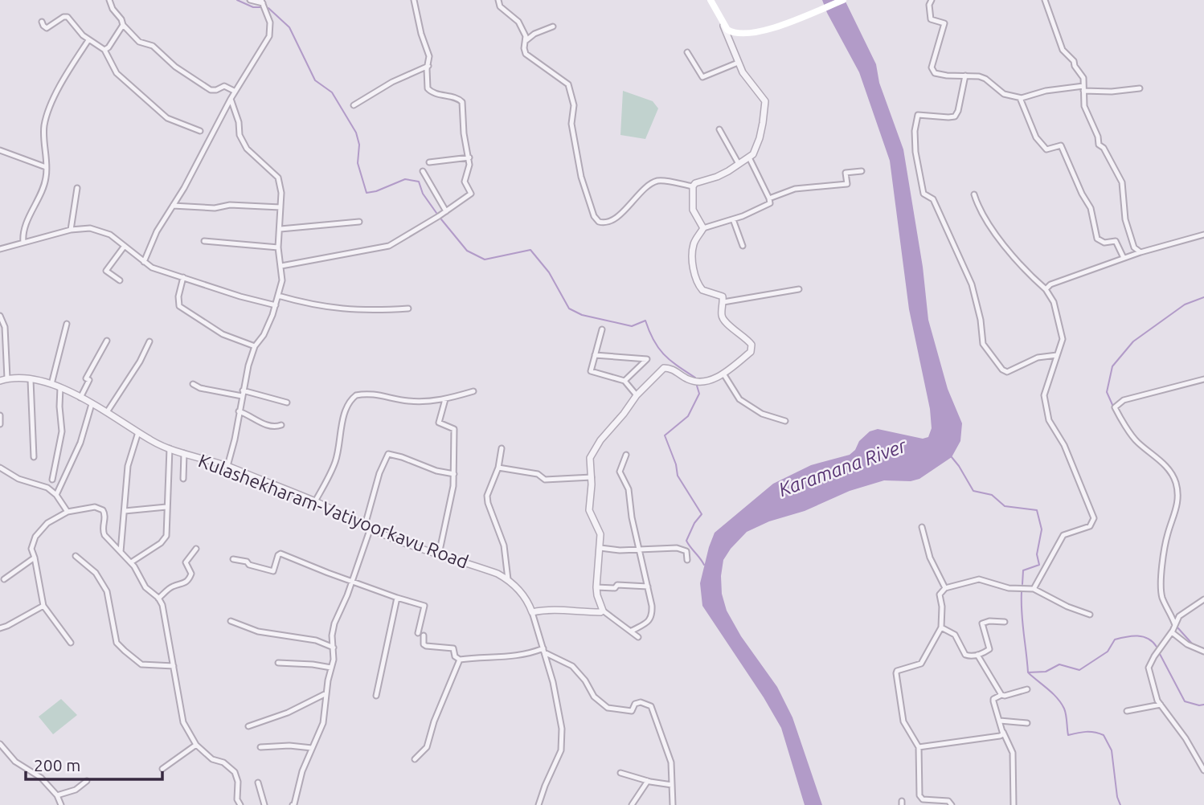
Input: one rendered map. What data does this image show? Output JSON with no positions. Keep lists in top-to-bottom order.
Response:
{
  "streets": {
    "street": ["Kulashekharam-Vatiyoorkavu Road"]
  },
  "water": ["Karamana River"],
  "scale_bar": "200 m"
}
